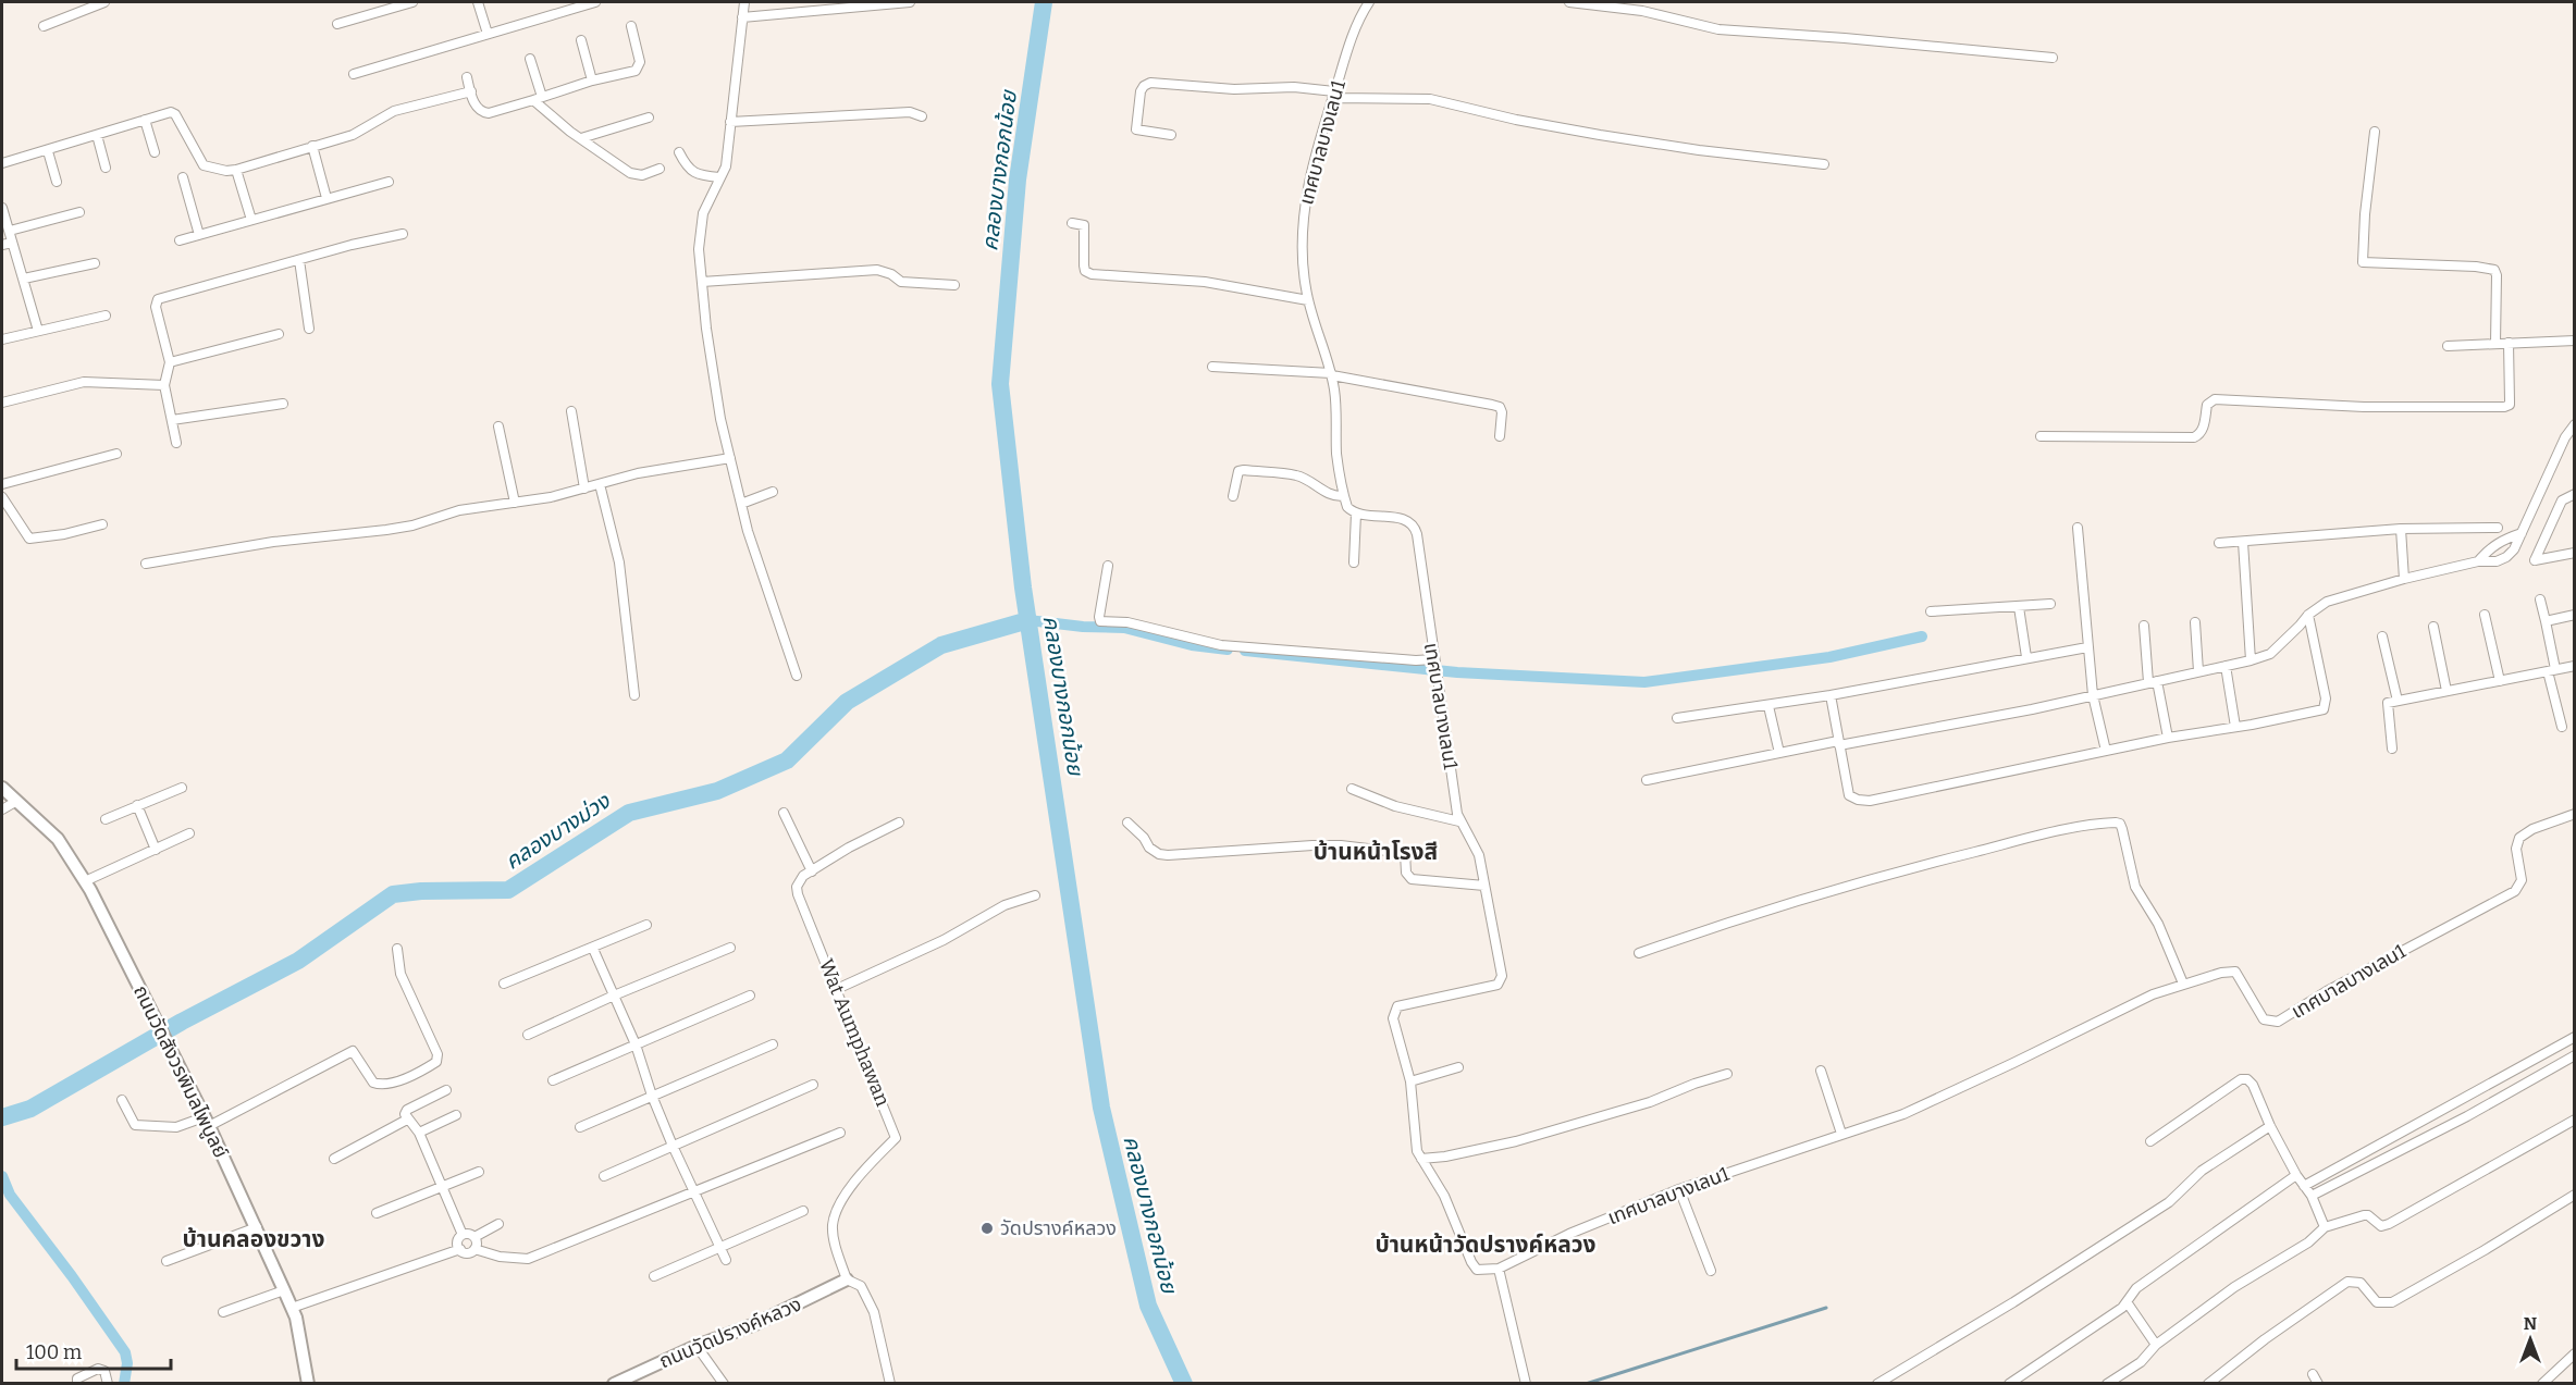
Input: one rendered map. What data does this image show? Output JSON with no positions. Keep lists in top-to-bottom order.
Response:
{
  "streets": {
    "street": [
      "เทศบาลบางเลน1",
      "Wat Aumphawan",
      "ถนนวัดสังวรพิมลไพบูลย์",
      "ถนนวัดปรางค์หลวง"
    ]
  },
  "crossings": [
    ["Wat Aumphawan", "ถนนวัดปรางค์หลวง"]
  ],
  "districts": ["บ้านหน้าโรงสี", "บ้านคลองขวาง", "บ้านหน้าวัดปรางค์หลวง"],
  "water": ["คลองบางกอกน้อย", "คลองบางม่วง"],
  "places": ["วัดปรางค์หลวง"],
  "scale_bar": "100 m",
  "north": "top"
}
